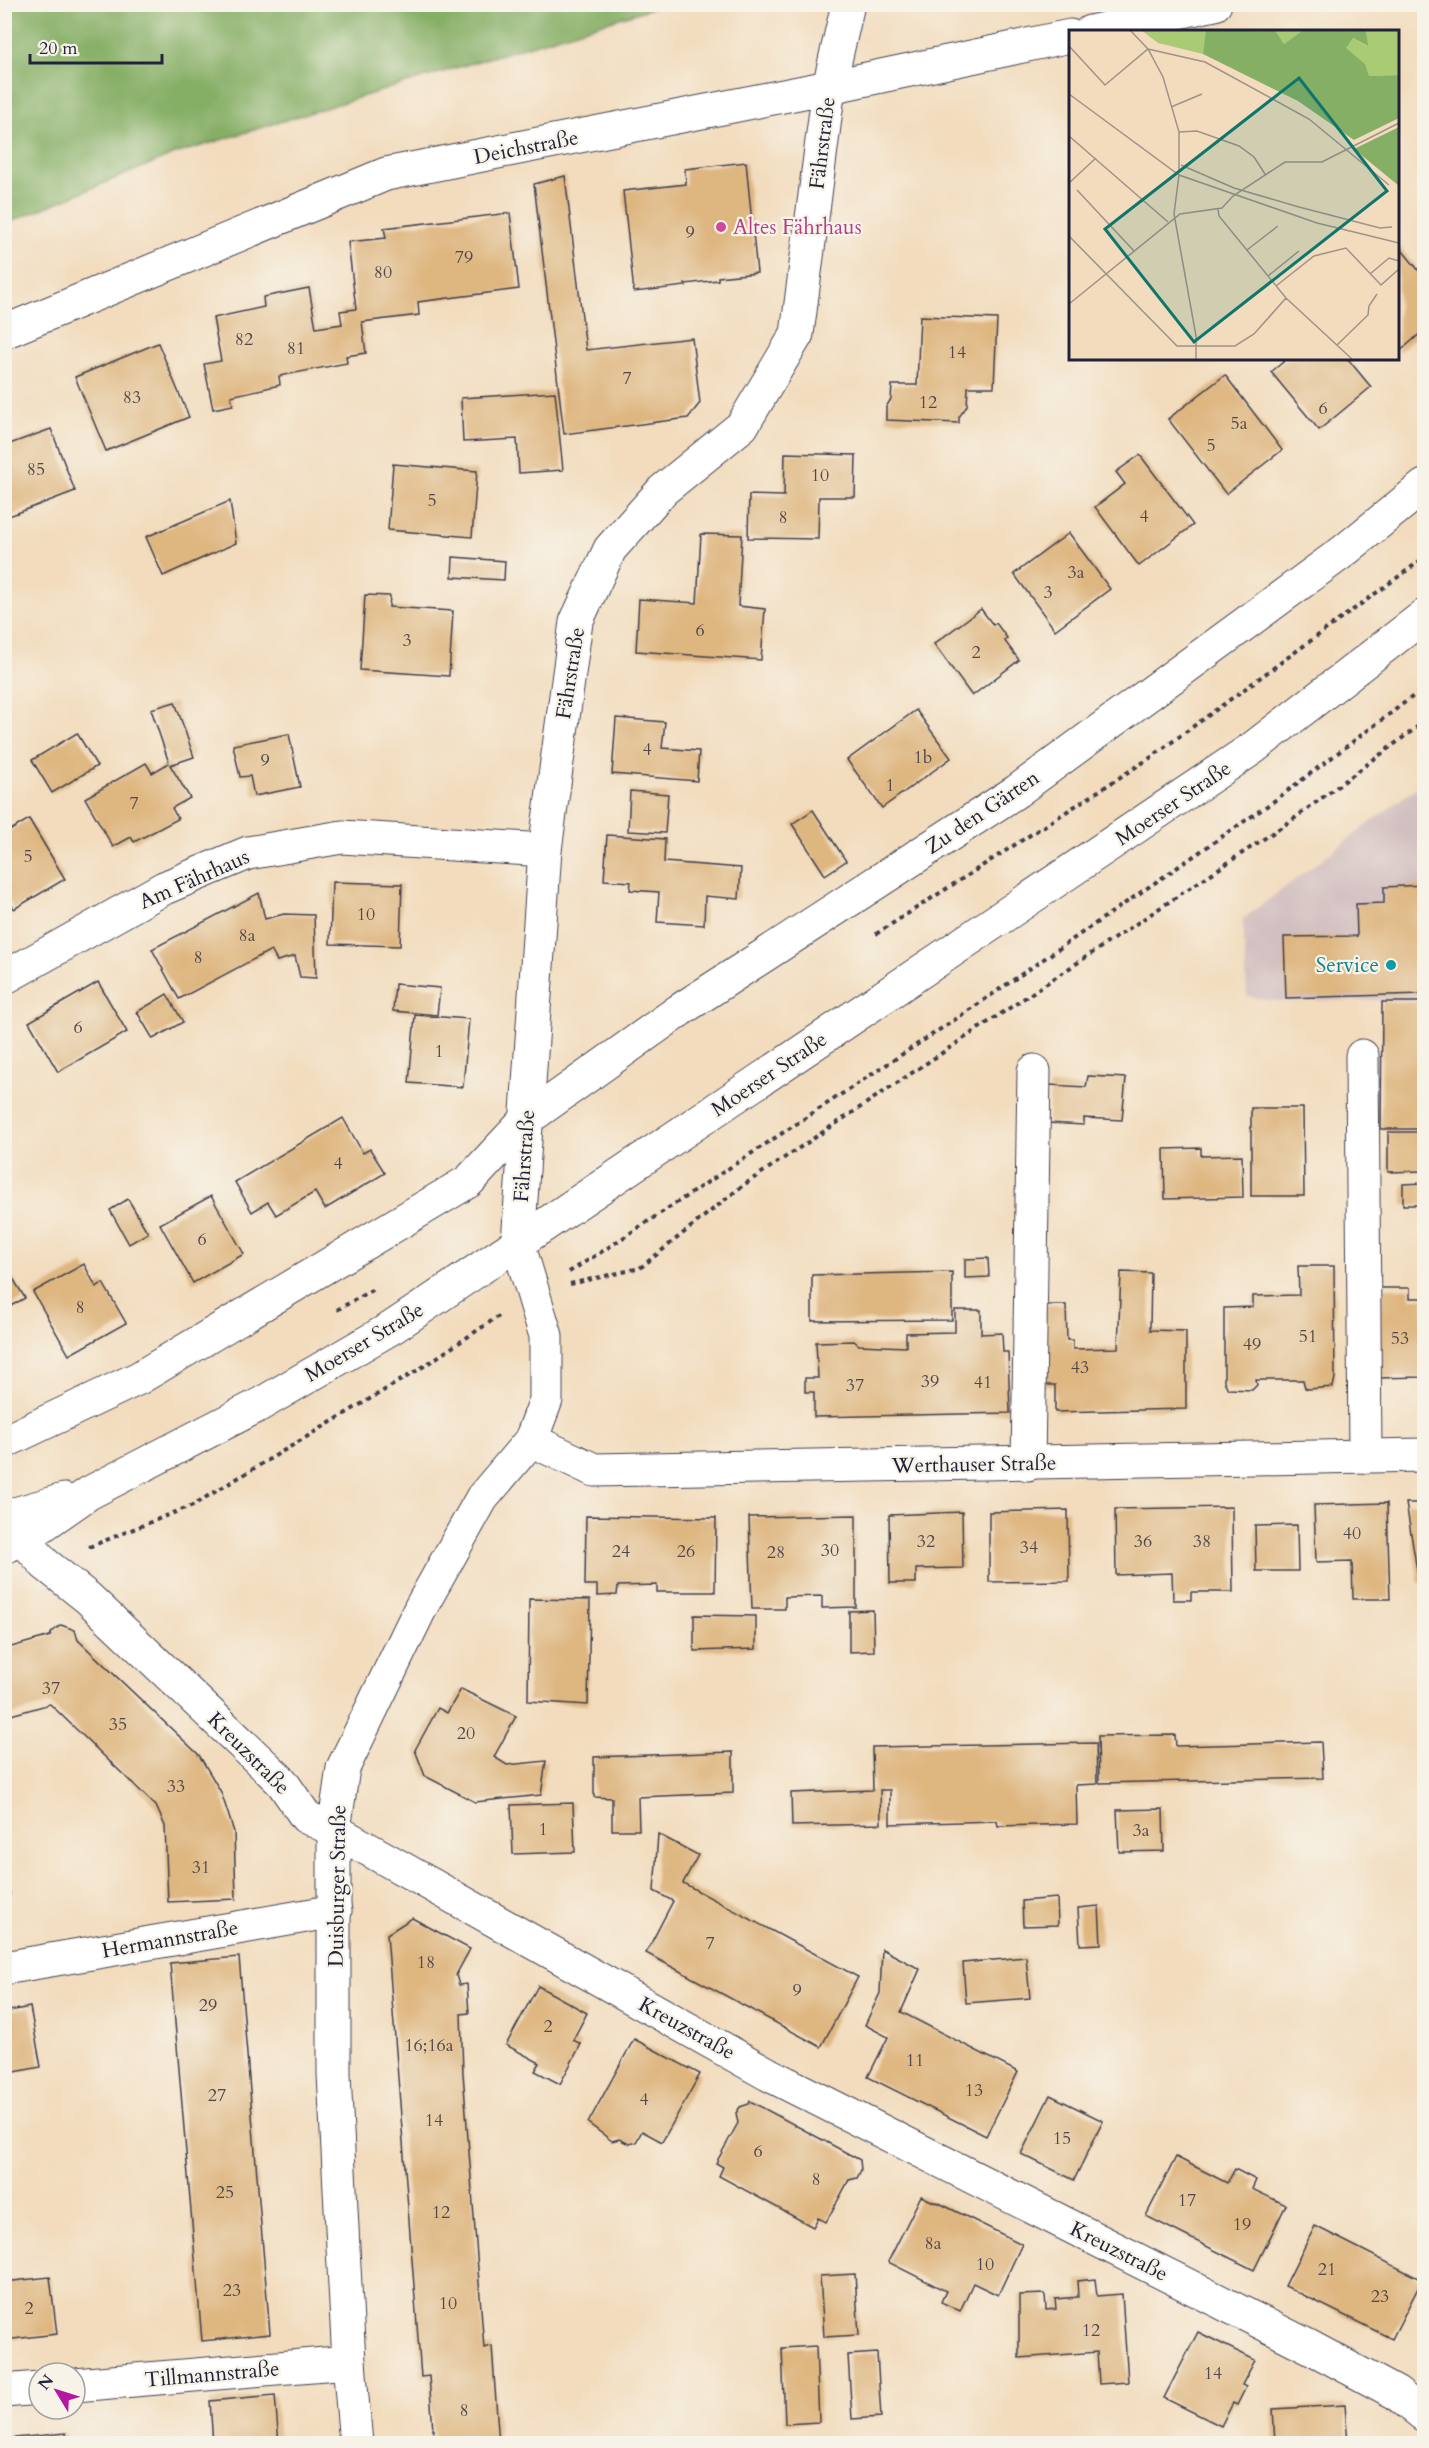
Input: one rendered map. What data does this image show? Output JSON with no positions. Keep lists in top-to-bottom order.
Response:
{
  "streets": {
    "street": [
      "Fährstraße",
      "Deichstraße",
      "Moerser Straße",
      "Zu den Gärten",
      "Am Fährhaus",
      "Werthauser Straße",
      "Kreuzstraße",
      "Duisburger Straße",
      "Hermannstraße",
      "Tillmannstraße"
    ]
  },
  "crossings": [
    ["Fährstraße", "Deichstraße"],
    ["Fährstraße", "Moerser Straße"],
    ["Fährstraße", "Zu den Gärten"],
    ["Fährstraße", "Am Fährhaus"],
    ["Fährstraße", "Duisburger Straße"],
    ["Moerser Straße", "Kreuzstraße"],
    ["Moerser Straße", "Duisburger Straße"],
    ["Werthauser Straße", "Duisburger Straße"],
    ["Kreuzstraße", "Duisburger Straße"],
    ["Duisburger Straße", "Hermannstraße"],
    ["Duisburger Straße", "Tillmannstraße"]
  ],
  "places": ["Altes Fährhaus", "Service"],
  "house_numbers": [
    "9",
    "79",
    "80",
    "82",
    "81",
    "14",
    "7",
    "83",
    "12",
    "6",
    "5a",
    "5",
    "85",
    "10",
    "5",
    "4",
    "8",
    "3a",
    "3",
    "6",
    "3",
    "2",
    "4",
    "1b",
    "9",
    "1",
    "7",
    "5",
    "10",
    "8a",
    "8",
    "6",
    "1",
    "4",
    "6",
    "8",
    "51",
    "53",
    "49",
    "43",
    "39",
    "41",
    "37",
    "40",
    "32",
    "36",
    "38",
    "34",
    "30",
    "24",
    "26",
    "28",
    "37",
    "35",
    "20",
    "33",
    "1",
    "3a",
    "31",
    "7",
    "18",
    "9",
    "29",
    "2",
    "16;16a",
    "11",
    "13",
    "27",
    "4",
    "14",
    "15",
    "6",
    "8",
    "25",
    "17",
    "12",
    "19",
    "8a",
    "10",
    "21",
    "23",
    "23",
    "10",
    "2",
    "12",
    "14",
    "8"
  ],
  "scale_bar": "20 m",
  "north": "top left"
}
